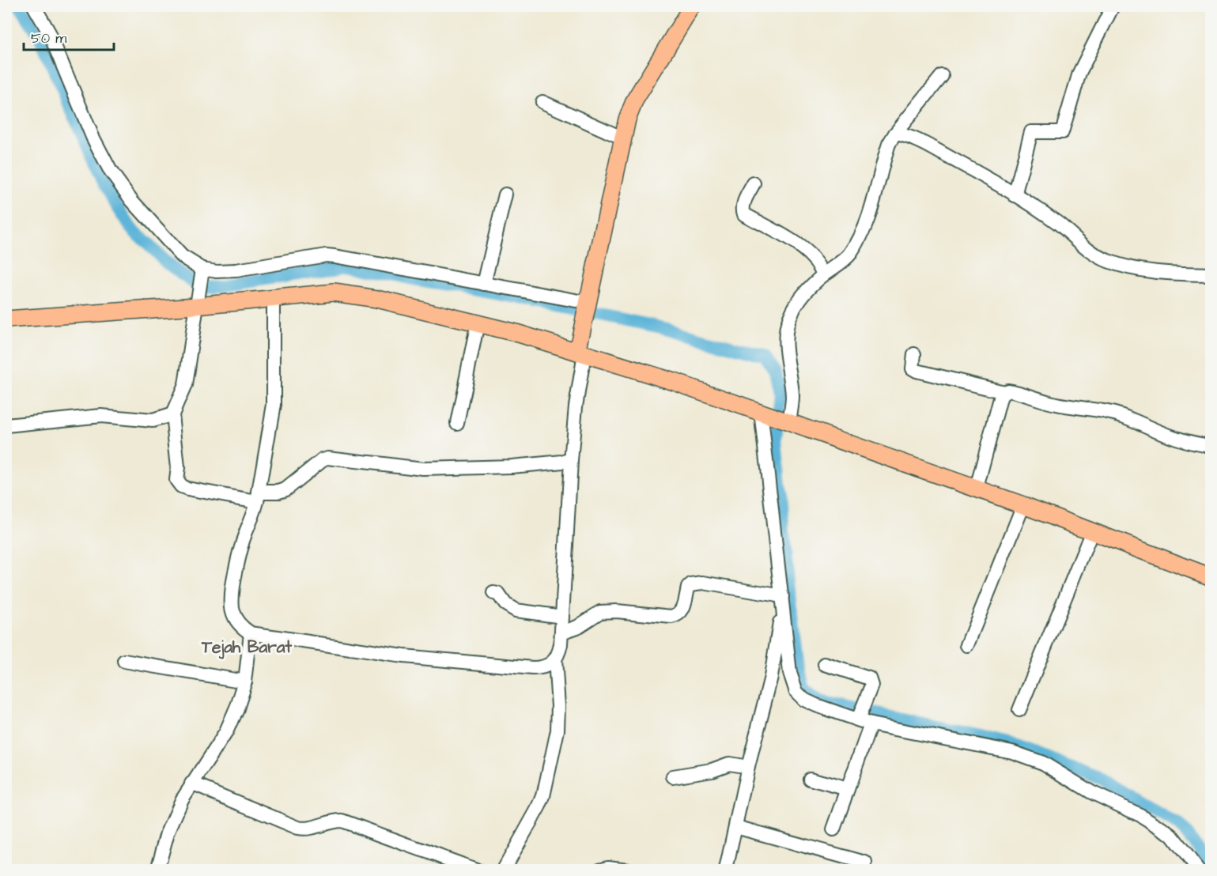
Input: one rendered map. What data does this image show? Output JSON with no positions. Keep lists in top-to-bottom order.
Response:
{
  "districts": ["Tejah Barat"],
  "scale_bar": "50 m"
}
